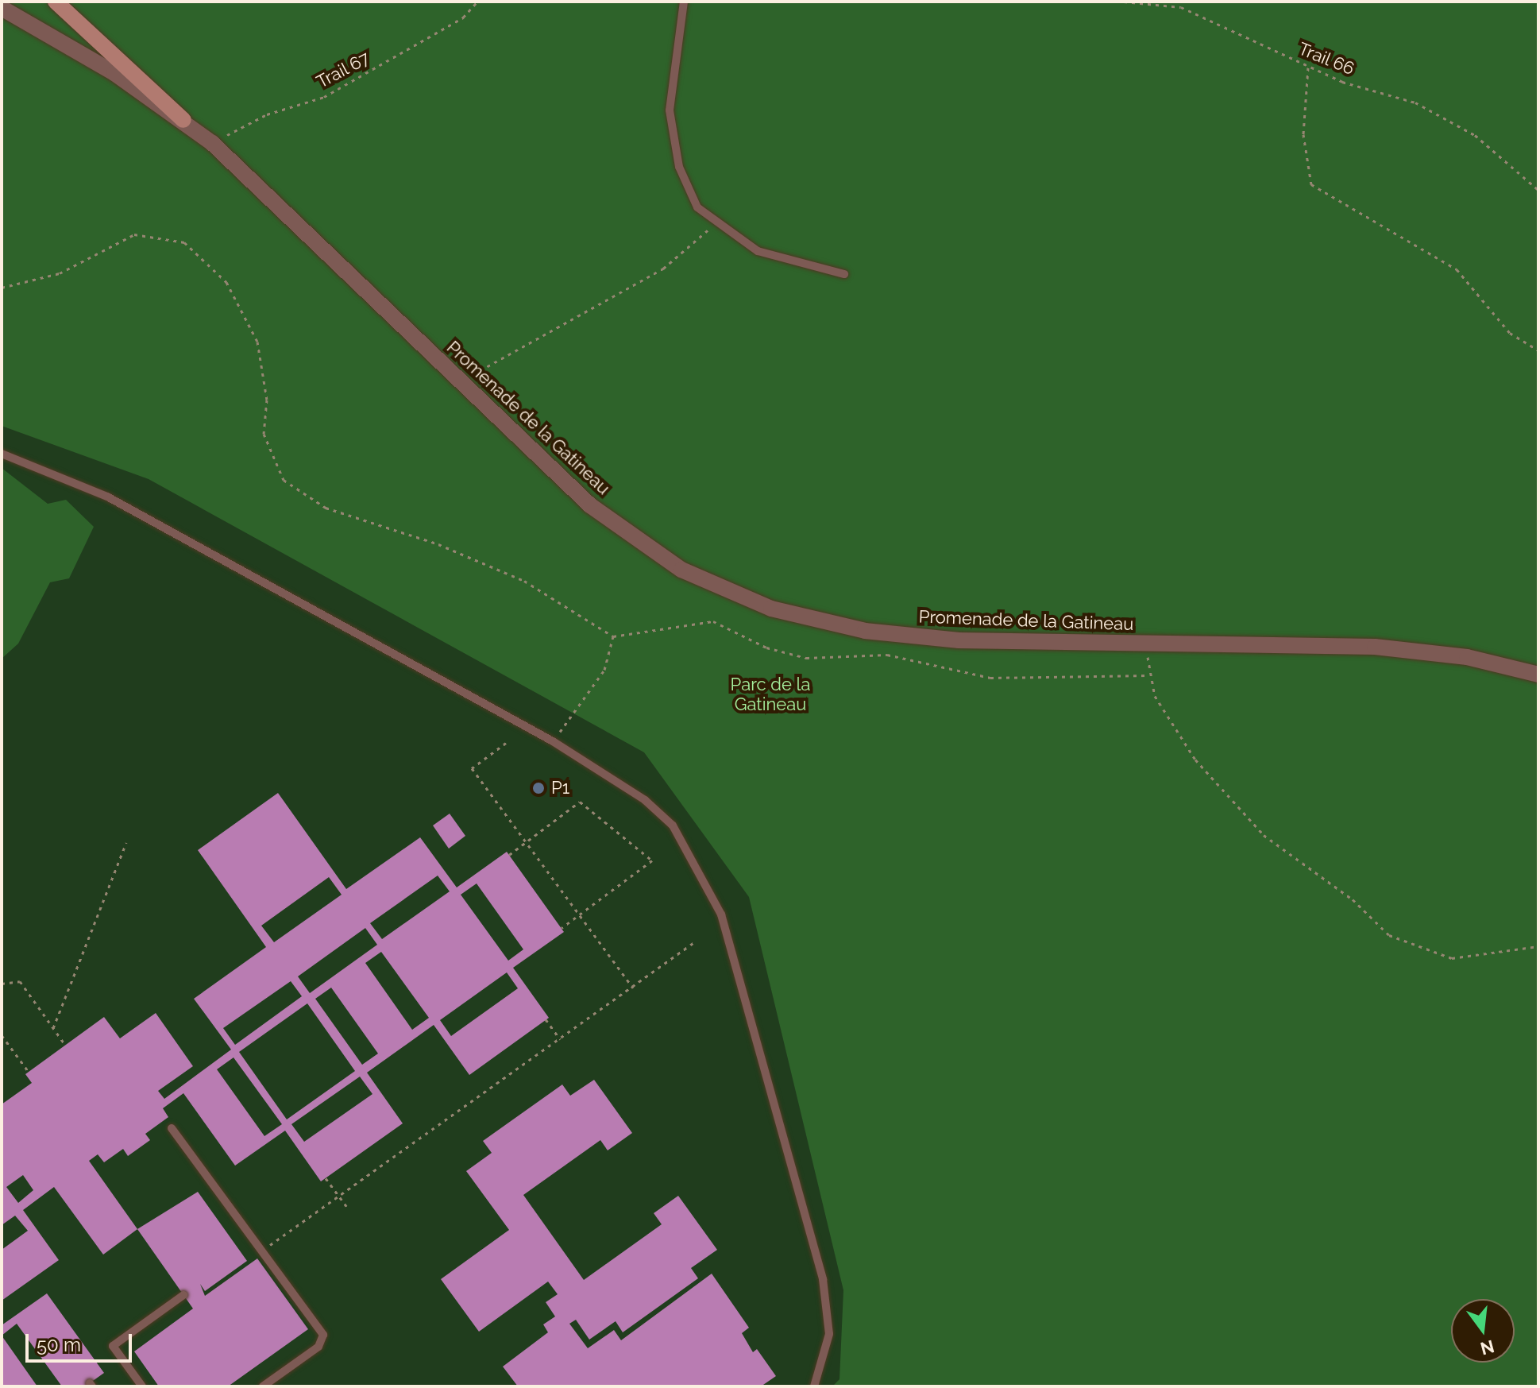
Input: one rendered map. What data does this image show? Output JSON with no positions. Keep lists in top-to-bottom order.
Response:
{
  "streets": {
    "street": ["Promenade de la Gatineau"],
    "path": ["Trail 66", "Trail 67"]
  },
  "crossings": [
    ["Trail 67", "Promenade de la Gatineau"]
  ],
  "parks": ["Parc de la Gatineau"],
  "places": ["P1"],
  "scale_bar": "50 m",
  "north": "bottom"
}
